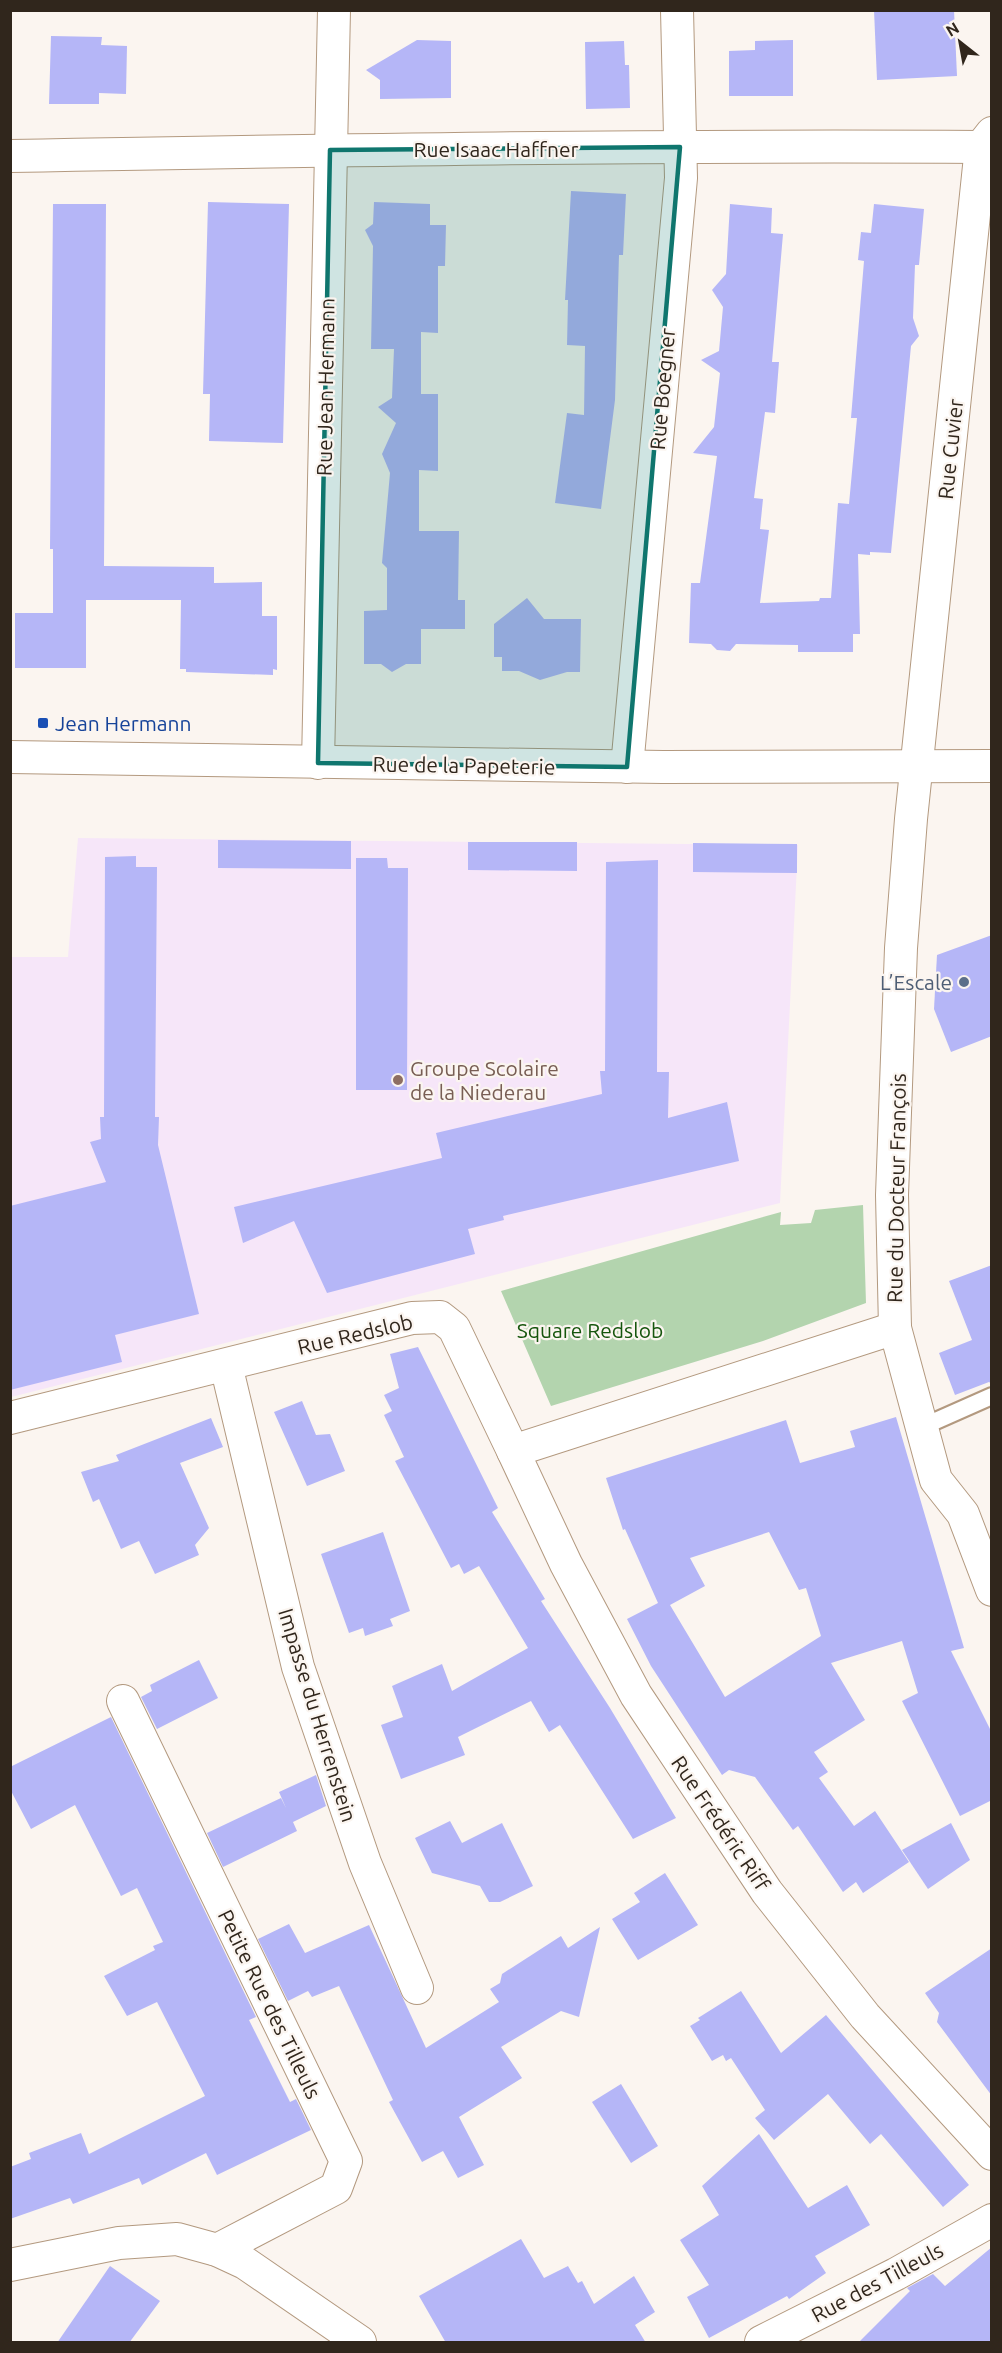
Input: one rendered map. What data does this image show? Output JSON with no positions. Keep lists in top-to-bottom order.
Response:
{
  "streets": {
    "street": [
      "Rue Isaac Haffner",
      "Rue Jean Hermann",
      "Rue Boegner",
      "Rue Cuvier",
      "Rue de la Papeterie",
      "Rue du Docteur François",
      "Rue Redslob",
      "Impasse du Herrenstein",
      "Rue Frédéric Riff",
      "Petite Rue des Tilleuls",
      "Rue des Tilleuls"
    ]
  },
  "crossings": [
    ["Rue Isaac Haffner", "Rue Jean Hermann"],
    ["Rue Isaac Haffner", "Rue Boegner"],
    ["Rue Isaac Haffner", "Rue Cuvier"],
    ["Rue Jean Hermann", "Rue de la Papeterie"],
    ["Rue Boegner", "Rue de la Papeterie"],
    ["Rue Cuvier", "Rue de la Papeterie"],
    ["Rue Cuvier", "Rue du Docteur François"],
    ["Rue de la Papeterie", "Rue du Docteur François"],
    ["Rue Redslob", "Impasse du Herrenstein"],
    ["Rue Redslob", "Rue Frédéric Riff"]
  ],
  "parks": ["Square Redslob"],
  "places": {
    "transit": ["Jean Hermann"],
    "other": ["L’Escale", "Groupe Scolaire de la Niederau"]
  },
  "north": "top left"
}
